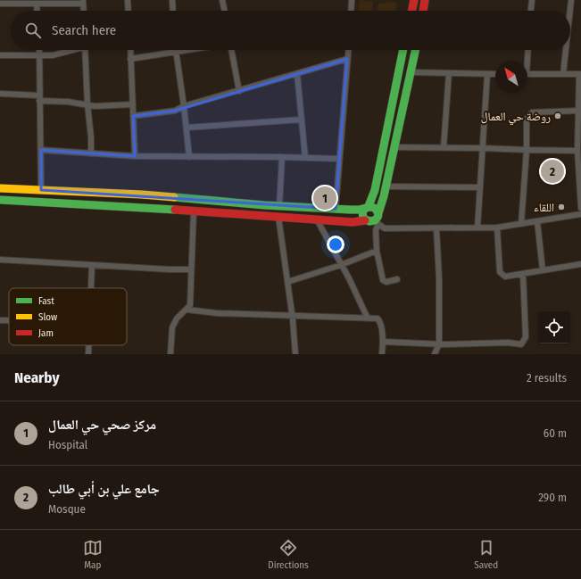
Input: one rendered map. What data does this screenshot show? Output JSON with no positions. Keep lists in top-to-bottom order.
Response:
{
  "places": ["روضة حي العمال", "اللقاء"],
  "legend": ["Fast", "Slow", "Jam"],
  "north": "top left",
  "page": {
    "search": "Search here",
    "pins": ["2", "1"],
    "heading": ["Nearby", "2 results"],
    "list": [
      {
        "mark": "1",
        "name": "مركز صحي حي العمال",
        "note": "Hospital",
        "value": "60 m"
      },
      {
        "mark": "2",
        "name": "جامع علي بن أبي طالب",
        "note": "Mosque",
        "value": "290 m"
      }
    ],
    "nav": ["Map", "Directions", "Saved"]
  }
}
